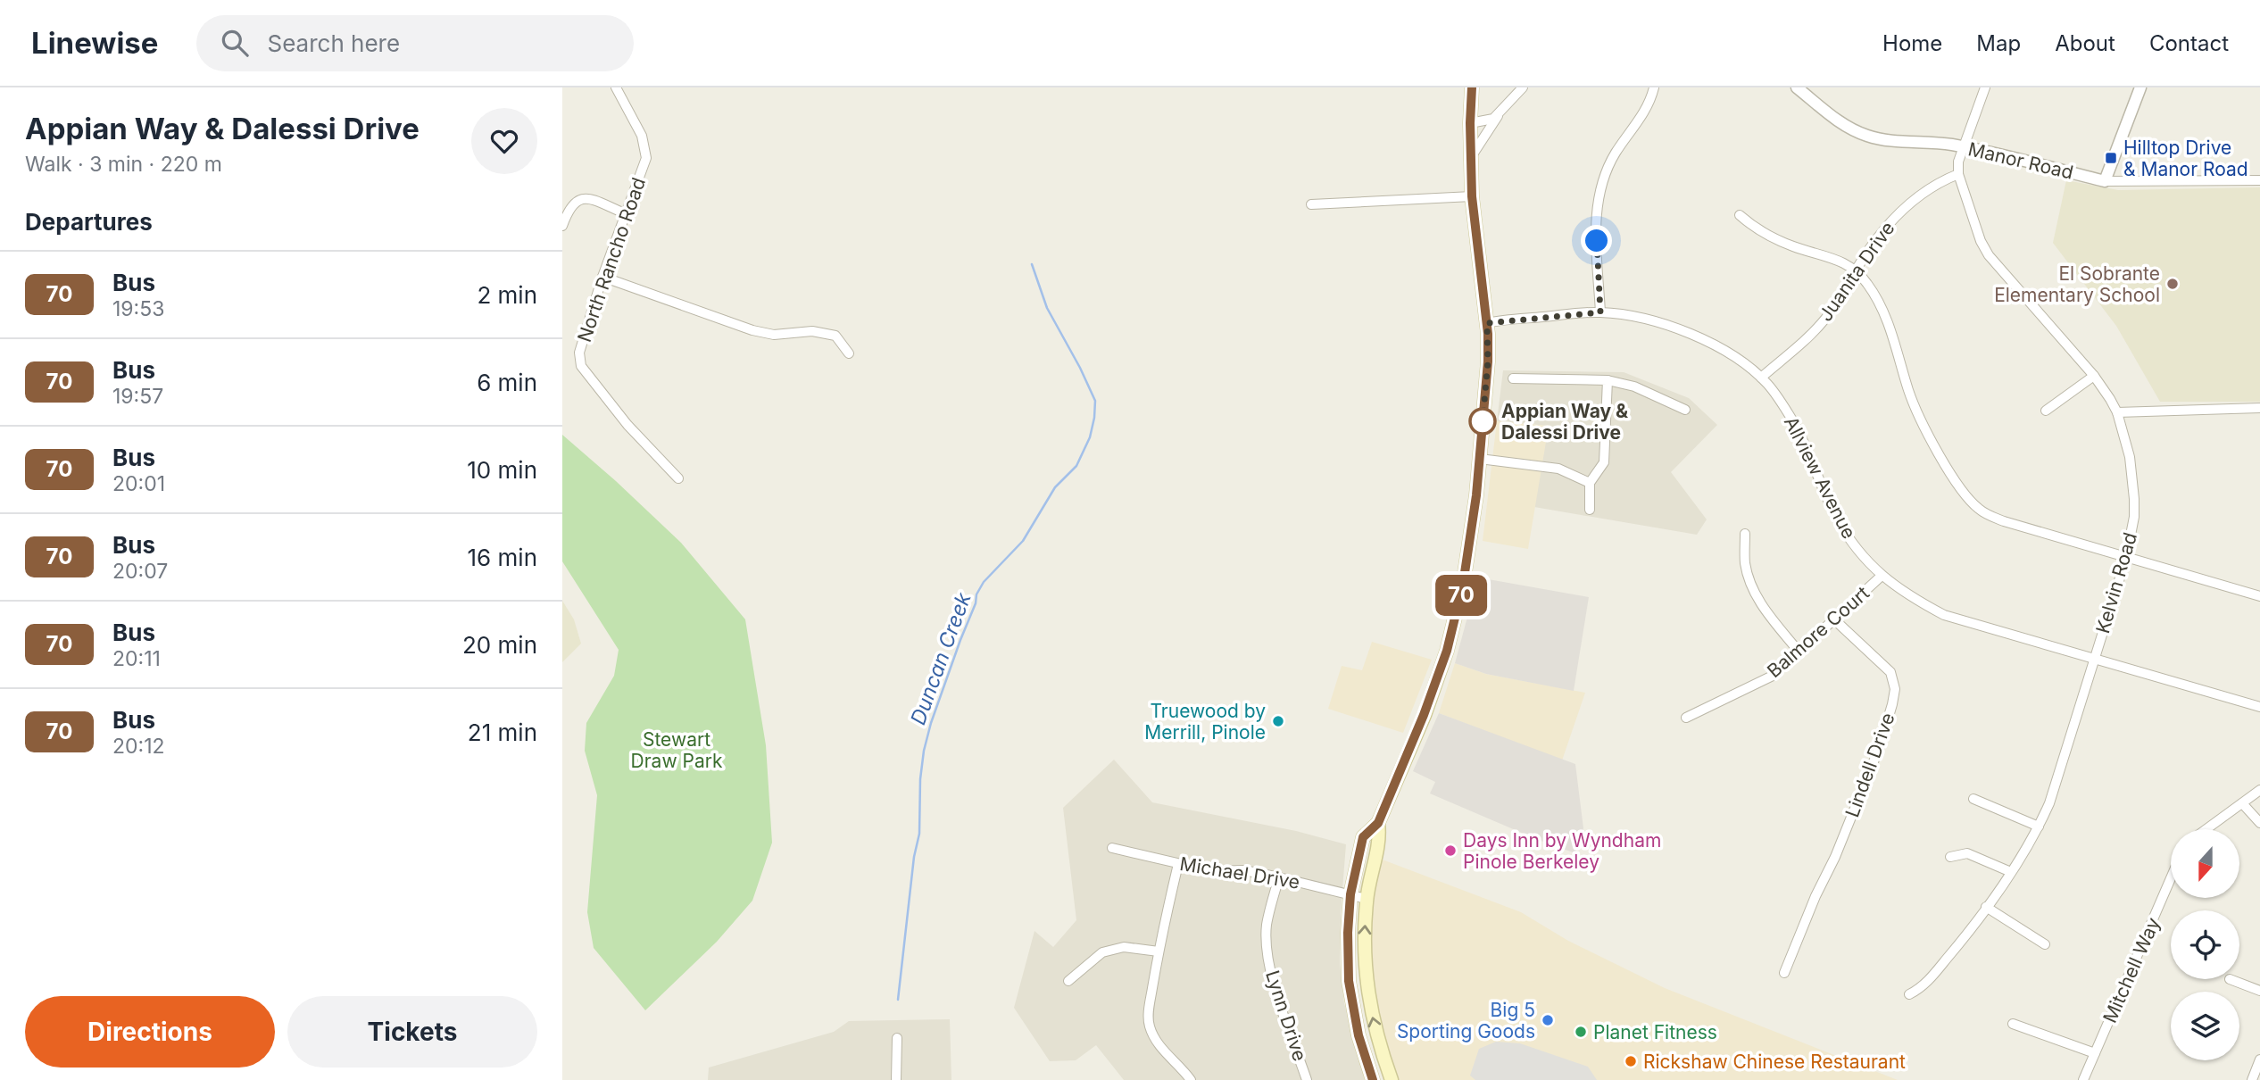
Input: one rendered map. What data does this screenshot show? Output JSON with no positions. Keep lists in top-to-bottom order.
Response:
{
  "streets": {
    "street": [
      "Manor Road",
      "North Rancho Road",
      "Juanita Drive",
      "Allview Avenue",
      "Kelvin Road",
      "Balmore Court",
      "Lindell Drive",
      "Michael Drive",
      "Mitchell Way",
      "Lynn Drive"
    ]
  },
  "crossings": [
    ["Manor Road", "Kelvin Road"],
    ["Juanita Drive", "Allview Avenue"],
    ["Juanita Drive", "Kelvin Road"],
    ["Allview Avenue", "Kelvin Road"],
    ["Allview Avenue", "Balmore Court"],
    ["Balmore Court", "Lindell Drive"],
    ["Michael Drive", "Lynn Drive"]
  ],
  "water": ["Duncan Creek"],
  "parks": ["Stewart Draw Park"],
  "places": {
    "transit": ["Hilltop Drive & Manor Road"],
    "other": [
      "El Sobrante Elementary School",
      "Appian Way & Dalessi Drive",
      "Truewood by Merrill, Pinole",
      "Days Inn by Wyndham Pinole Berkeley",
      "Big 5 Sporting Goods",
      "Planet Fitness",
      "Rickshaw Chinese Restaurant"
    ]
  },
  "lines": ["bus line 70"],
  "north": "bottom",
  "page": {
    "header": "Linewise",
    "search": "Search here",
    "nav": [
      "Home",
      "Map",
      "About",
      "Contact"
    ],
    "heading": [
      ["Appian Way & Dalessi Drive", "Walk · 3 min · 220 m"],
      "Departures"
    ],
    "on_map": "70",
    "list": [
      {
        "mark": "70",
        "name": "Bus",
        "note": "19:53",
        "value": "2 min"
      },
      {
        "mark": "70",
        "name": "Bus",
        "note": "19:57",
        "value": "6 min"
      },
      {
        "mark": "70",
        "name": "Bus",
        "note": "20:01",
        "value": "10 min"
      },
      {
        "mark": "70",
        "name": "Bus",
        "note": "20:07",
        "value": "16 min"
      },
      {
        "mark": "70",
        "name": "Bus",
        "note": "20:11",
        "value": "20 min"
      },
      {
        "mark": "70",
        "name": "Bus",
        "note": "20:12",
        "value": "21 min"
      }
    ],
    "buttons": ["Directions", "Tickets"]
  }
}
